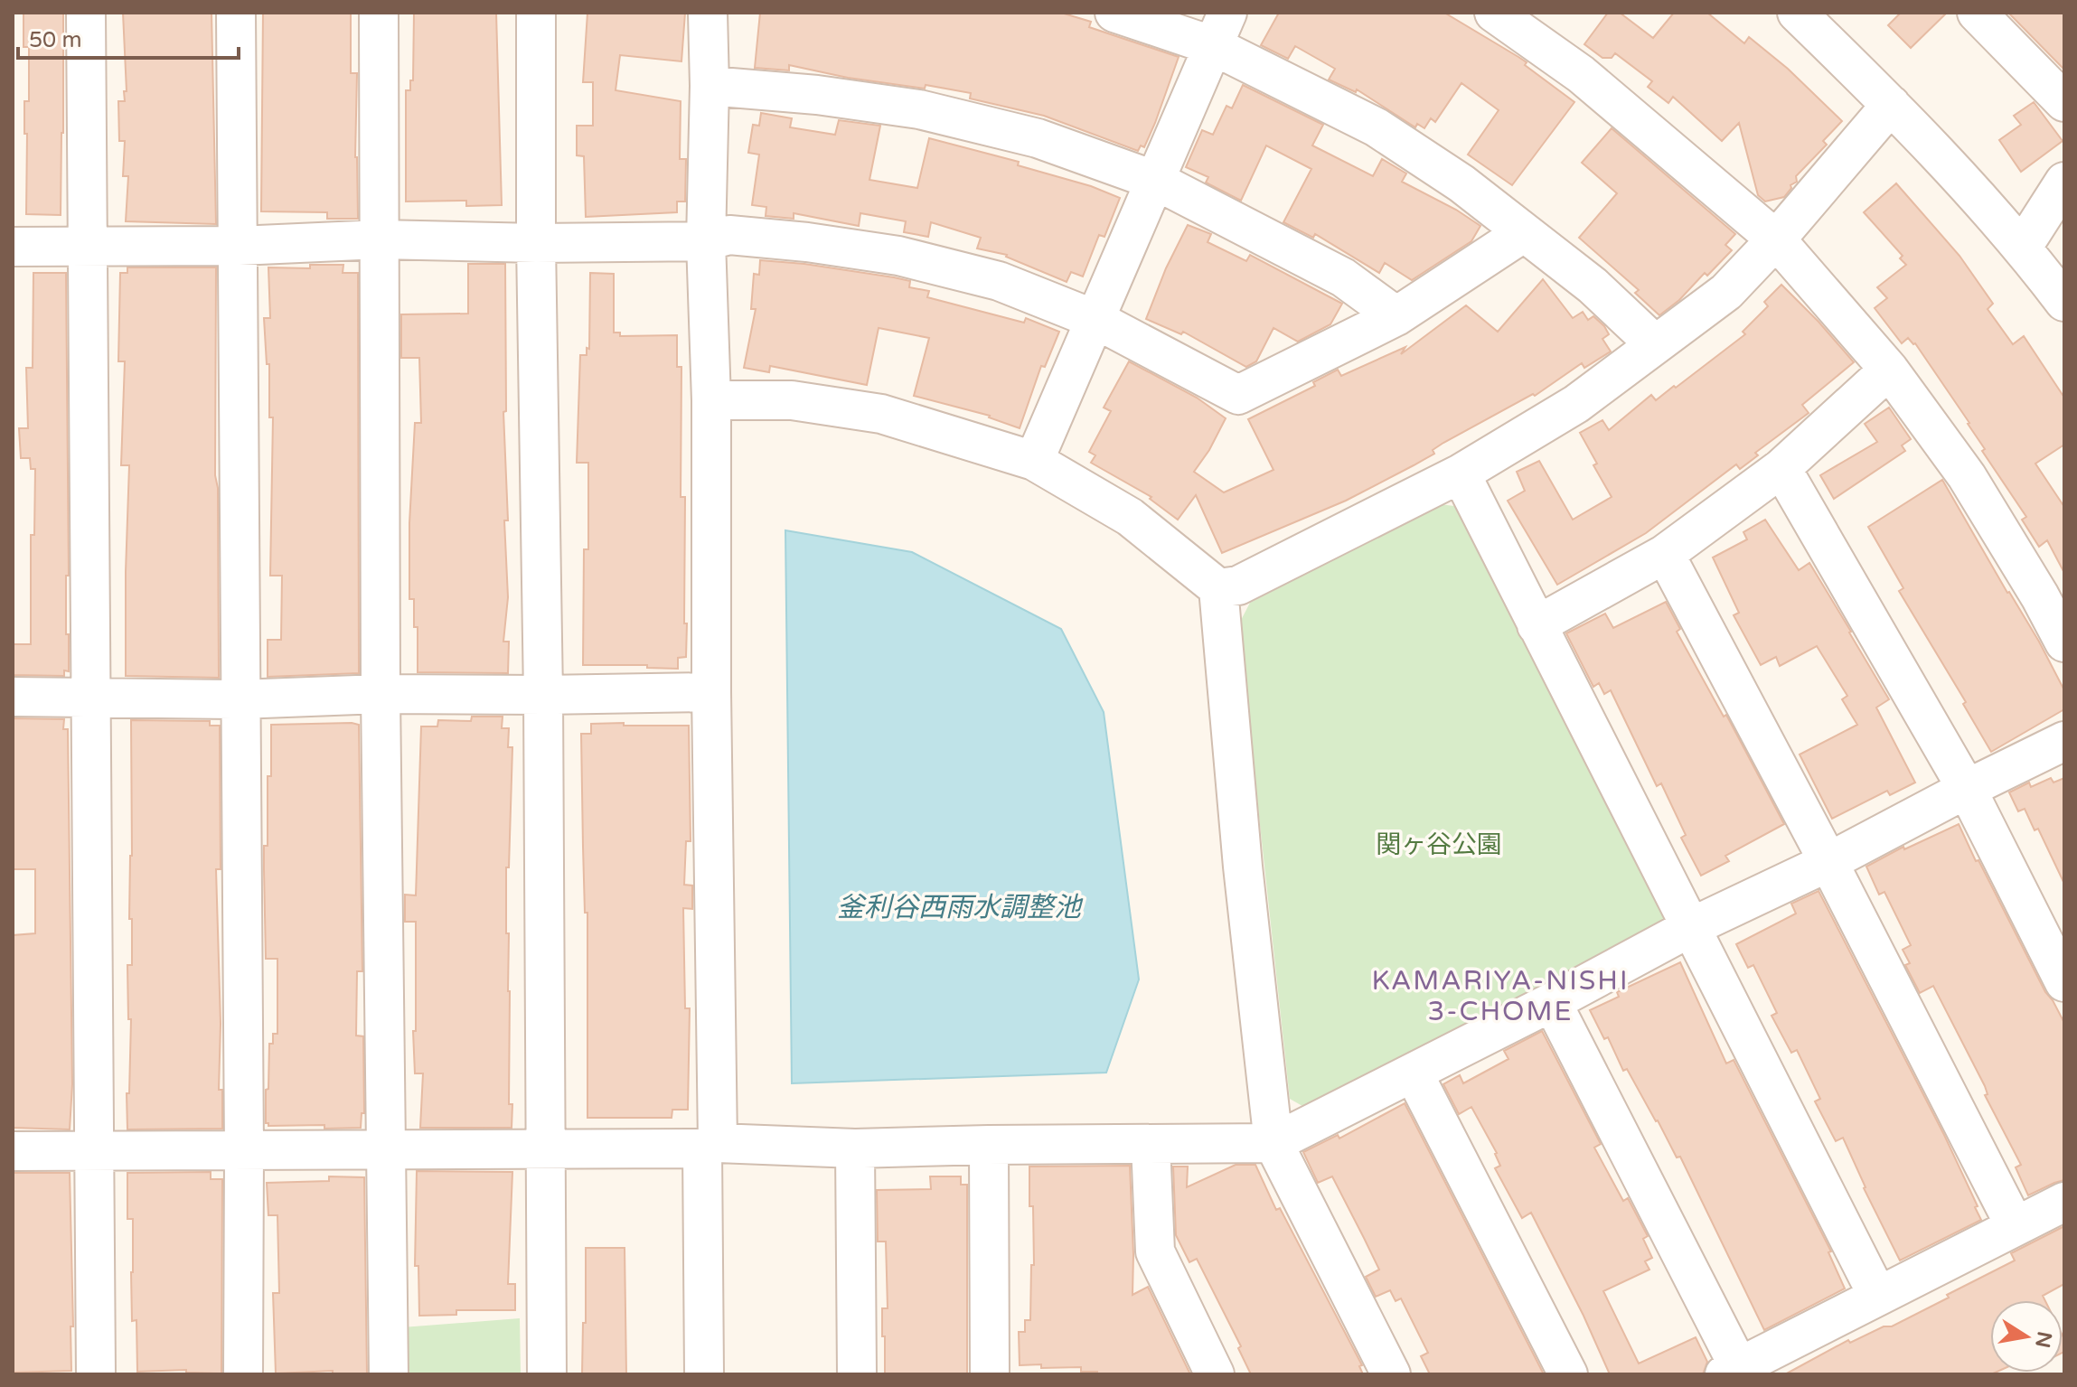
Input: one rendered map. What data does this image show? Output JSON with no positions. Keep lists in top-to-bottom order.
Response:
{
  "districts": ["KAMARIYA-NISHI 3-CHOME"],
  "water": ["釜利谷西雨水調整池"],
  "parks": ["関ヶ谷公園"],
  "scale_bar": "50 m",
  "north": "right"
}
